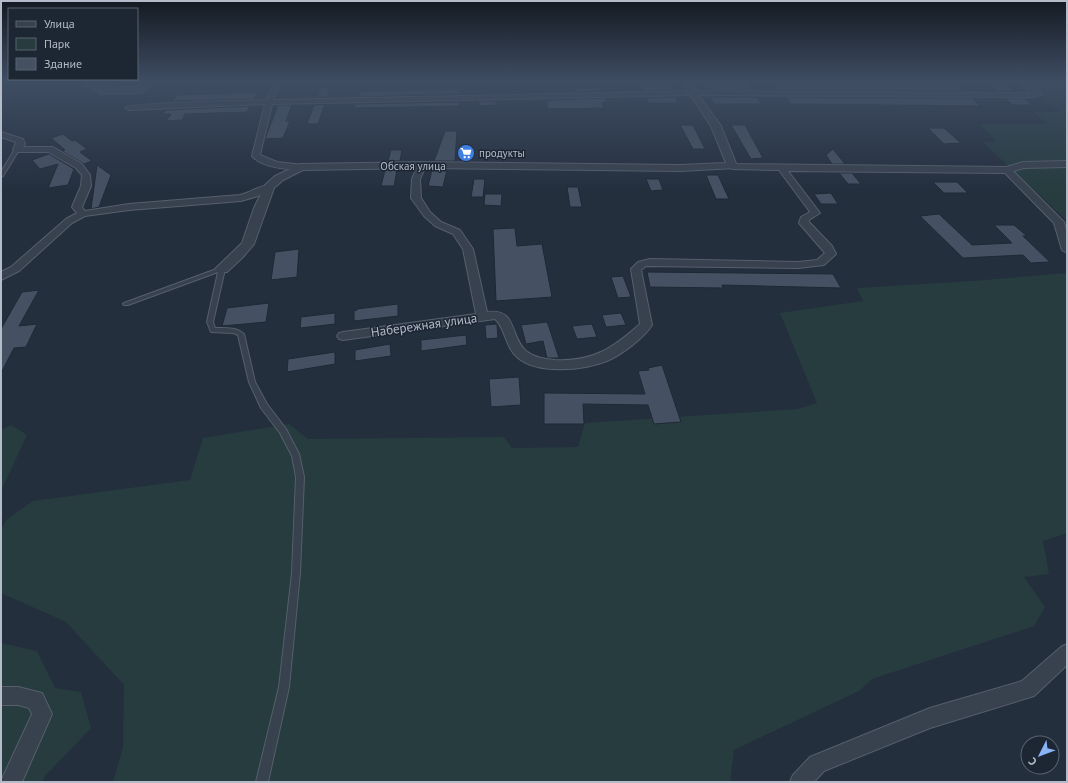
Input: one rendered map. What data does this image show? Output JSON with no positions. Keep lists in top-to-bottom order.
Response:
{
  "streets": {
    "street": ["Обская улица", "Набережная улица"]
  },
  "places": {
    "supermarket": ["продукты"]
  },
  "legend": ["Улица", "Парк", "Здание"],
  "north": "bottom left"
}
